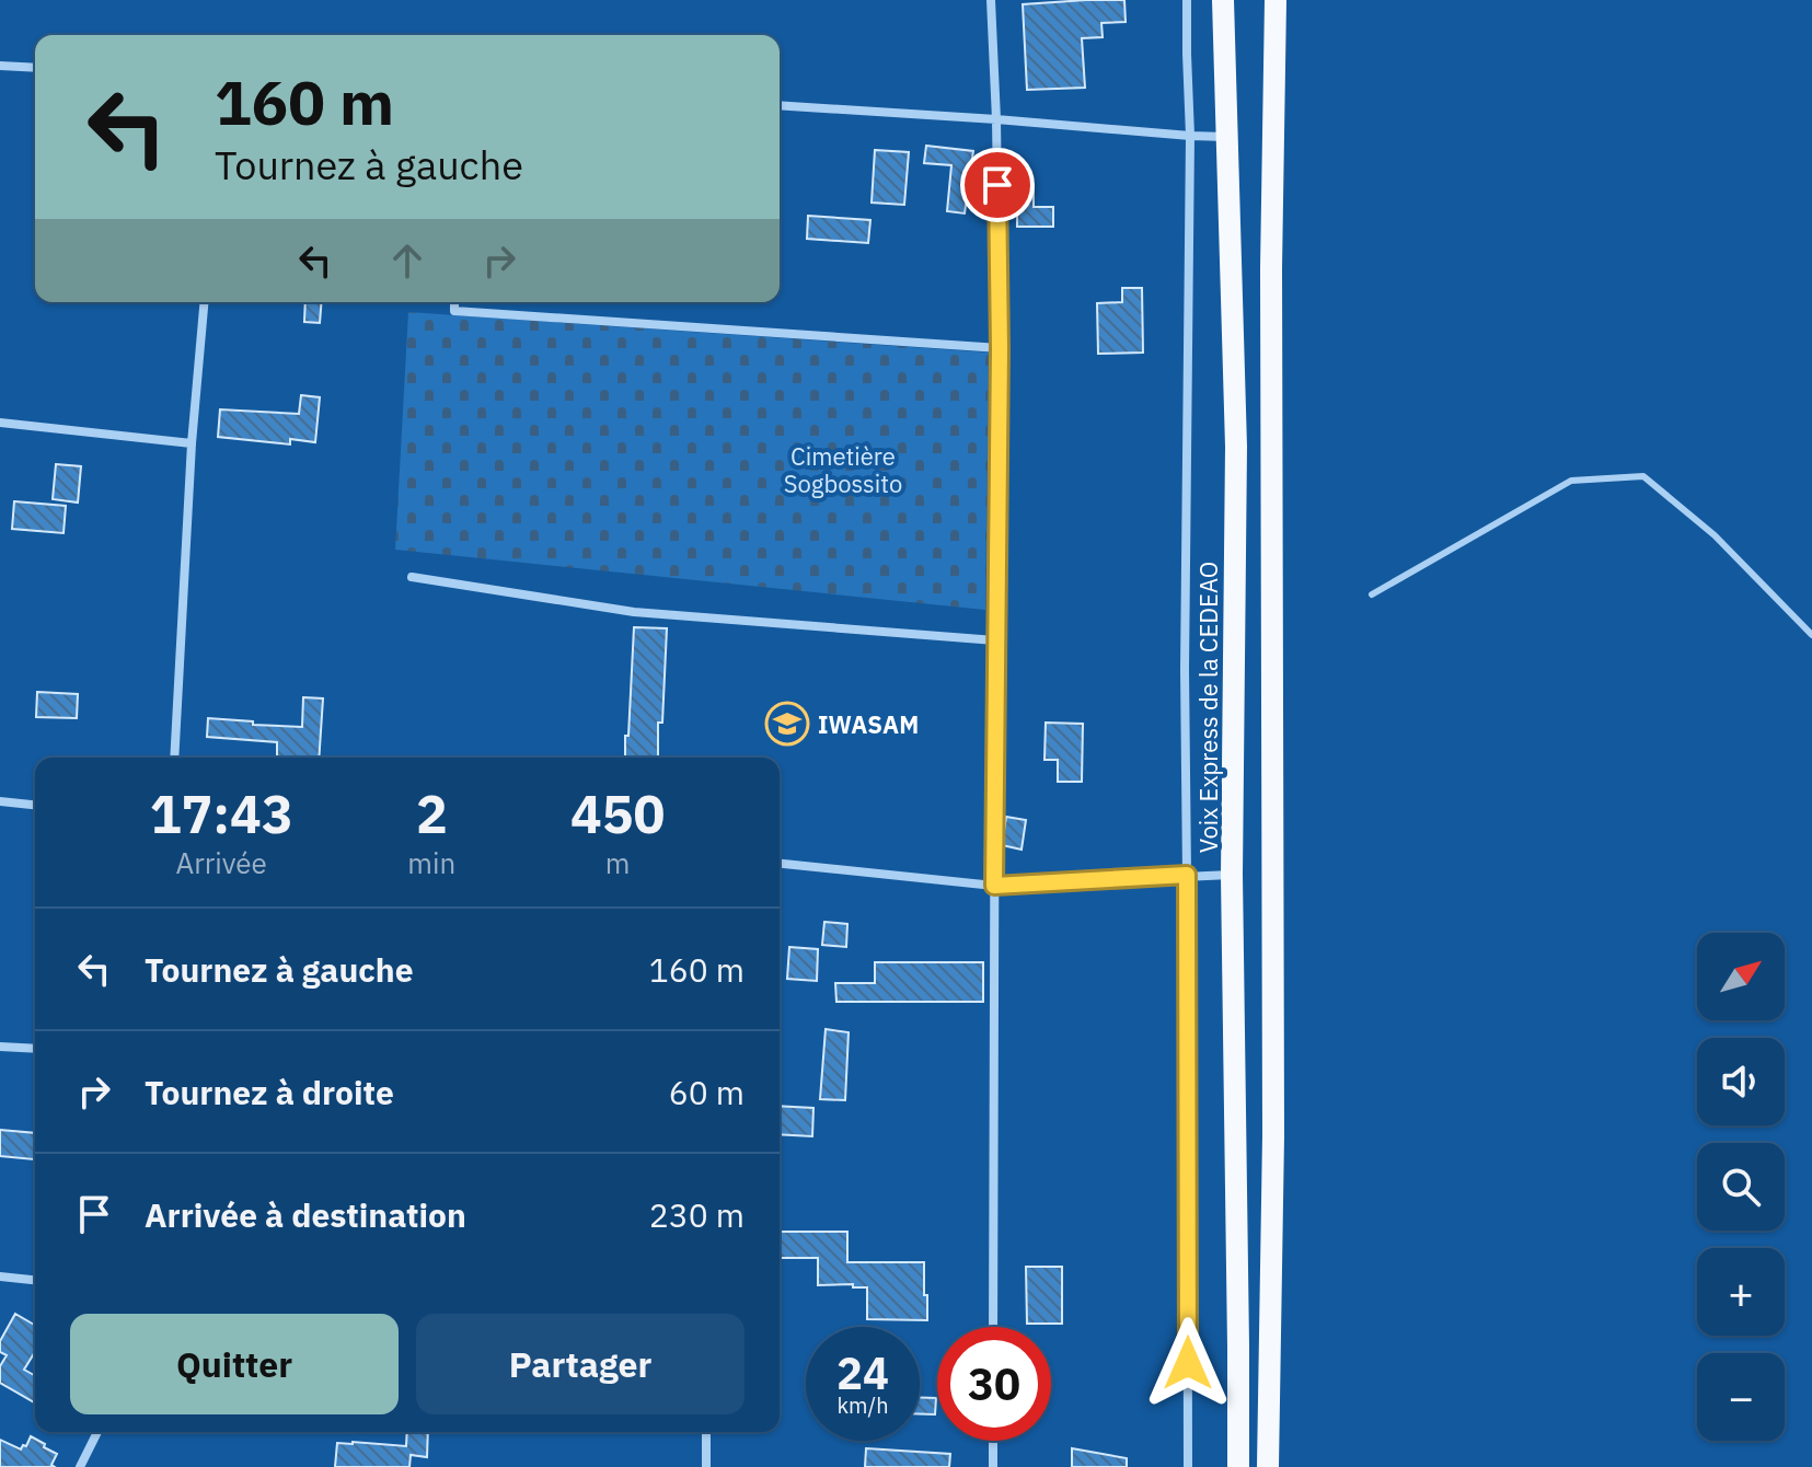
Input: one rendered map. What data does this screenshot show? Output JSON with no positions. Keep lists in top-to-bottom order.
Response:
{
  "streets": {
    "main road": ["Voix Express de la CEDEAO"]
  },
  "parks": ["Cimetière Sogbossito"],
  "places": {
    "school or university": ["IWASAM"]
  },
  "north": "top right",
  "page": {
    "turn": ["160 m", "Tournez à gauche"],
    "eta": [
      "17:43",
      "Arrivée",
      "2",
      "min",
      "450",
      "m"
    ],
    "list": [
      {
        "name": "Tournez à gauche",
        "value": "160 m"
      },
      {
        "name": "Tournez à droite",
        "value": "60 m"
      },
      {
        "name": "Arrivée à destination",
        "value": "230 m"
      }
    ],
    "map_buttons": ["+", "−"],
    "buttons": ["Quitter", "Partager"],
    "speed": "24 km/h",
    "limit": "30"
  }
}
